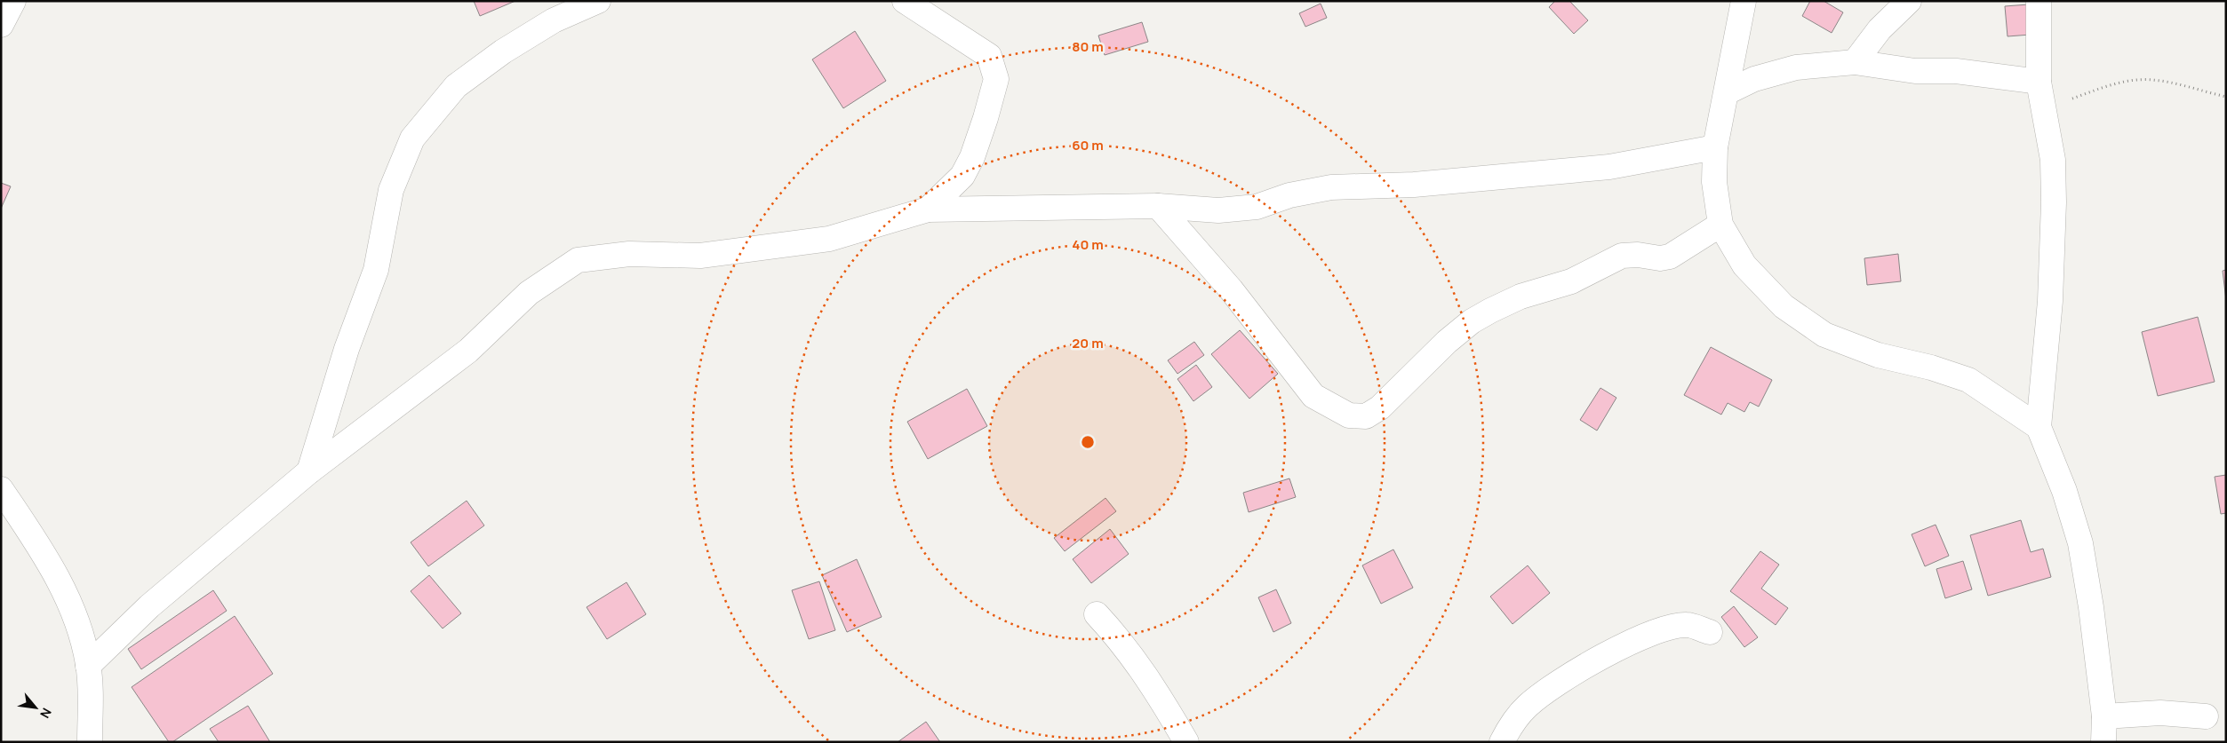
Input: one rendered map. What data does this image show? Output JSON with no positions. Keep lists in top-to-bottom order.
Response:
{
  "north": "bottom right",
  "rings": [
    "80 m",
    "60 m",
    "40 m",
    "20 m"
  ]
}
